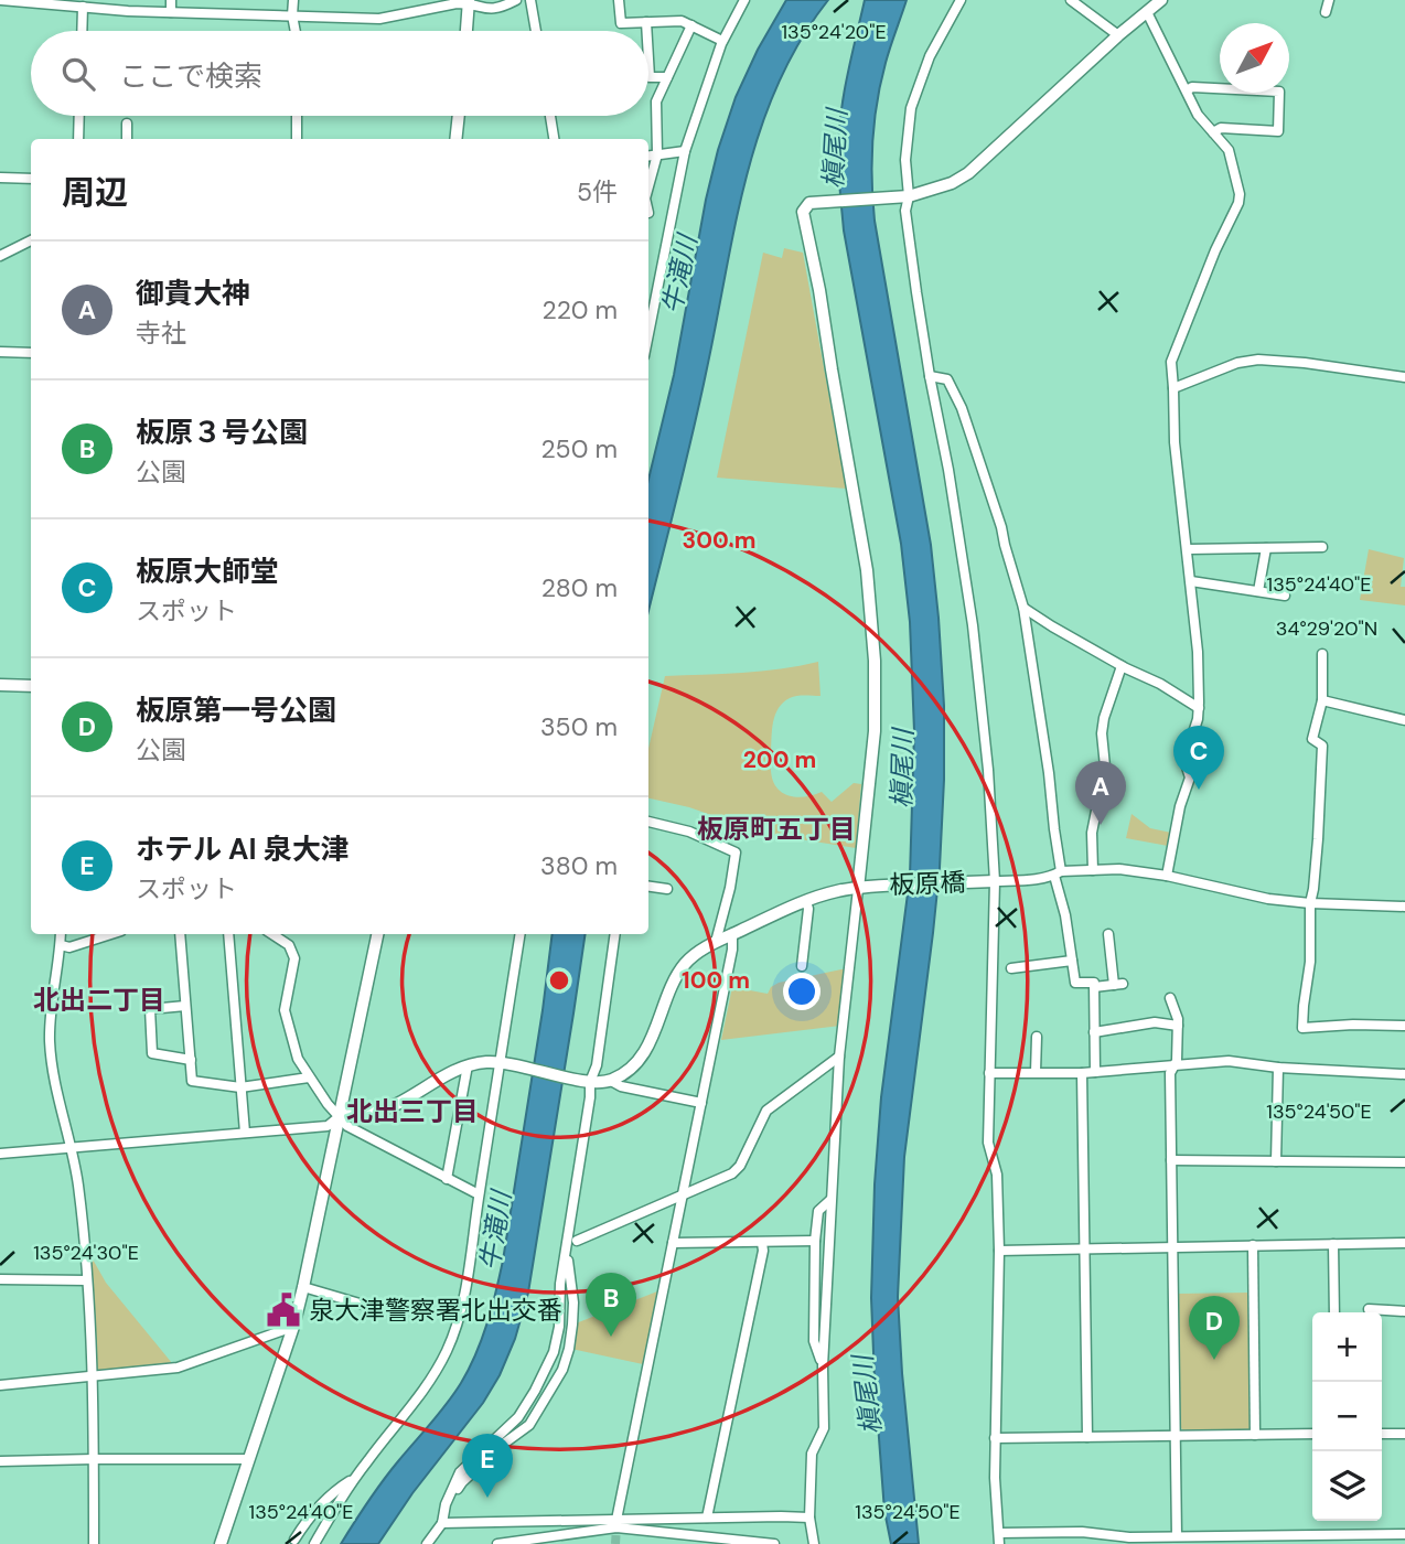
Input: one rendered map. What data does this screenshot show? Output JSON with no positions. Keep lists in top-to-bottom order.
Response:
{
  "streets": {
    "street": ["板原橋"]
  },
  "districts": ["板原町五丁目", "北出二丁目", "北出三丁目"],
  "water": ["槇尾川", "牛滝川"],
  "places": {
    "public building": ["泉大津警察署北出交番"]
  },
  "north": "top right",
  "page": {
    "search": "ここで検索",
    "heading": ["周辺", "5件"],
    "list": [
      {
        "mark": "A",
        "name": "御貴大神",
        "note": "寺社",
        "value": "220 m"
      },
      {
        "mark": "B",
        "name": "板原３号公園",
        "note": "公園",
        "value": "250 m"
      },
      {
        "mark": "C",
        "name": "板原大師堂",
        "note": "スポット",
        "value": "280 m"
      },
      {
        "mark": "D",
        "name": "板原第一号公園",
        "note": "公園",
        "value": "350 m"
      },
      {
        "mark": "E",
        "name": "ホテル AI 泉大津",
        "note": "スポット",
        "value": "380 m"
      }
    ],
    "pins": [
      "C",
      "A",
      "B",
      "D",
      "E"
    ],
    "map_buttons": ["+", "−"]
  },
  "coordinates": [
    "135°24'20\"E",
    "135°24'40\"E",
    "34°29'20\"N",
    "135°24'50\"E",
    "135°24'30\"E"
  ],
  "rings": ["300 m", "200 m", "100 m"]
}
